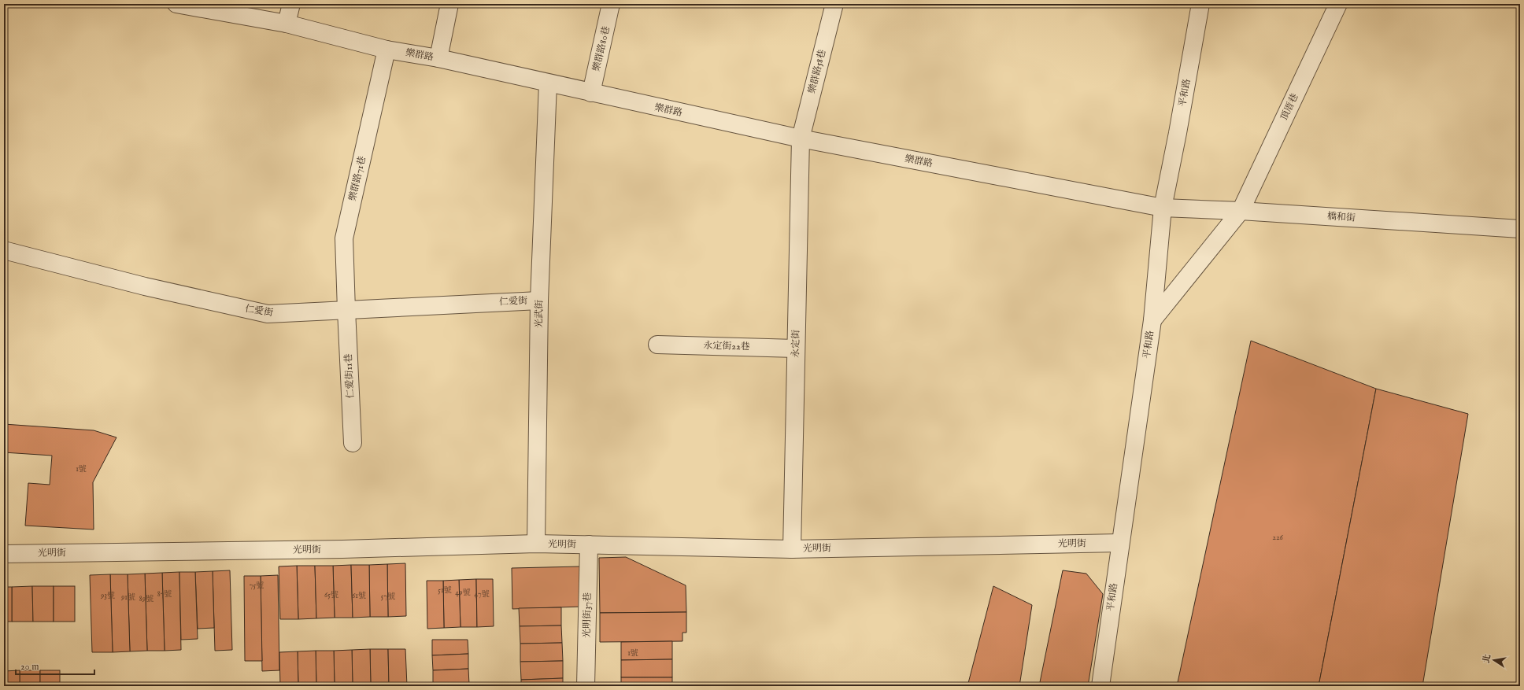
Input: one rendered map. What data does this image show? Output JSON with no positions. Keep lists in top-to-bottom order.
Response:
{
  "streets": {
    "street": [
      "樂群路80巷",
      "樂群路",
      "樂群路58巷",
      "平和路",
      "頂厝巷",
      "樂群路71巷",
      "橋和街",
      "仁愛街",
      "光武街",
      "永定街",
      "永定街22巷",
      "仁愛街11巷",
      "光明街",
      "光明街37巷"
    ]
  },
  "crossings": [
    ["樂群路80巷", "樂群路"],
    ["樂群路", "樂群路58巷"],
    ["樂群路", "平和路"],
    ["樂群路", "樂群路71巷"],
    ["樂群路", "橋和街"],
    ["樂群路", "光武街"],
    ["樂群路", "永定街"],
    ["樂群路58巷", "永定街"],
    ["平和路", "頂厝巷"],
    ["平和路", "橋和街"],
    ["平和路", "光明街"],
    ["頂厝巷", "橋和街"],
    ["樂群路71巷", "仁愛街"],
    ["樂群路71巷", "仁愛街11巷"],
    ["仁愛街", "光武街"],
    ["仁愛街", "仁愛街11巷"],
    ["光武街", "光明街"],
    ["永定街", "永定街22巷"],
    ["永定街", "光明街"],
    ["光明街", "光明街37巷"]
  ],
  "house_numbers": [
    "1號",
    "226",
    "75號",
    "51號",
    "49號",
    "87號",
    "47號",
    "65號",
    "93號",
    "61號",
    "57號",
    "91號",
    "89號",
    "1號"
  ],
  "scale_bar": "20 m",
  "north": "left"
}
